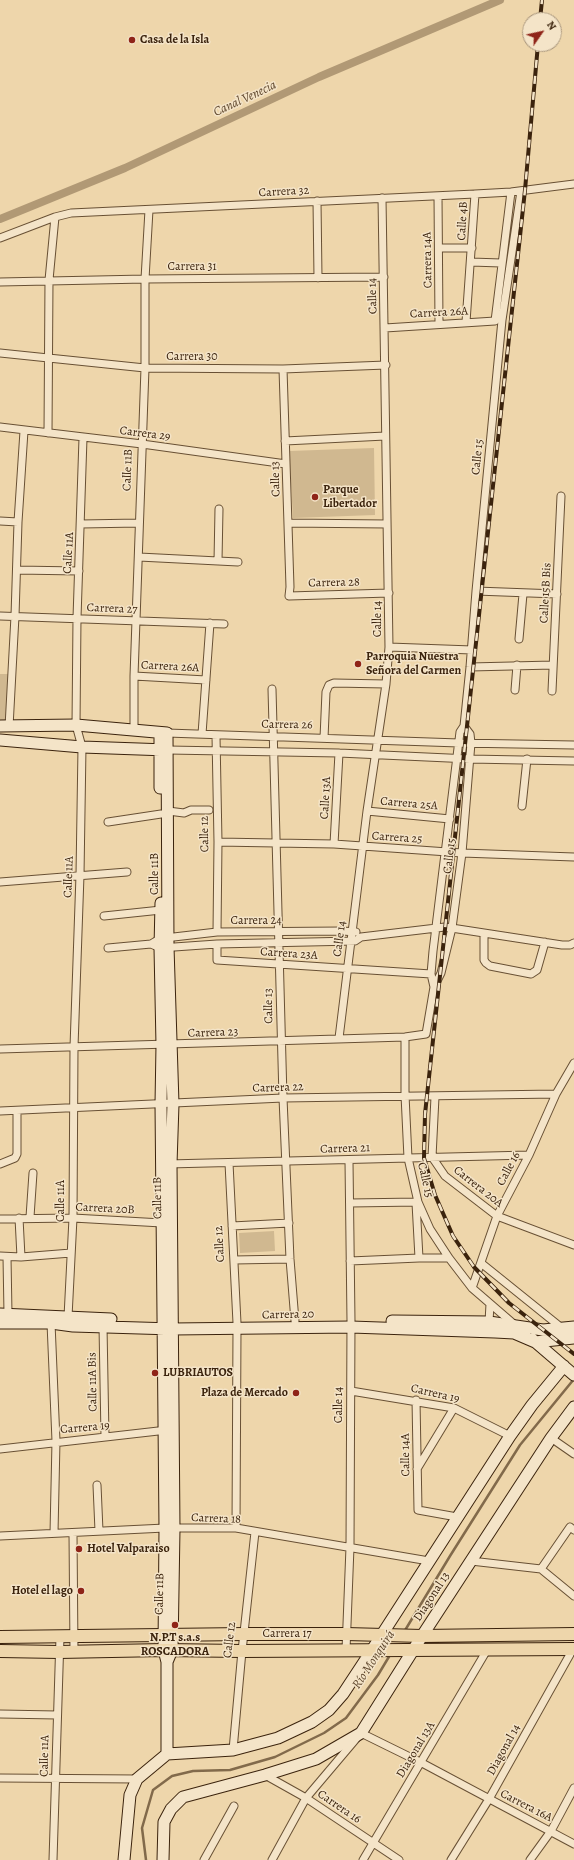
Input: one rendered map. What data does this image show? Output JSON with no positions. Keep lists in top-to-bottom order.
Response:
{
  "streets": {
    "main road": ["Carrera 17"],
    "street": [
      "Carrera 32",
      "Calle 4B",
      "Carrera 14A",
      "Carrera 31",
      "Calle 14",
      "Carrera 26A",
      "Carrera 30",
      "Carrera 29",
      "Calle 15",
      "Calle 11B",
      "Calle 13",
      "Calle 11A",
      "Carrera 28",
      "Calle 15B Bis",
      "Carrera 27",
      "Carrera 26",
      "Calle 13A",
      "Carrera 25A",
      "Calle 12",
      "Carrera 25",
      "Carrera 24",
      "Carrera 23A",
      "Carrera 23",
      "Carrera 22",
      "Carrera 21",
      "Calle 16",
      "Carrera 20A",
      "Carrera 20B",
      "Carrera 20",
      "Calle 11A Bis",
      "Carrera 19",
      "Calle 14A",
      "Carrera 18",
      "Diagonal 13",
      "Diagonal 13A",
      "Diagonal 14",
      "Carrera 16A",
      "Carrera 16"
    ]
  },
  "crossings": [
    ["Carrera 32", "Calle 4B"],
    ["Carrera 32", "Carrera 14A"],
    ["Carrera 32", "Calle 14"],
    ["Carrera 32", "Calle 15"],
    ["Carrera 32", "Calle 11B"],
    ["Calle 4B", "Carrera 26A"],
    ["Carrera 14A", "Carrera 26A"],
    ["Carrera 31", "Calle 14"],
    ["Carrera 31", "Calle 11B"],
    ["Calle 14", "Carrera 26A"],
    ["Calle 14", "Carrera 30"],
    ["Calle 14", "Carrera 28"],
    ["Calle 14", "Carrera 26"],
    ["Calle 14", "Carrera 25A"],
    ["Calle 14", "Carrera 25"],
    ["Calle 14", "Carrera 24"],
    ["Calle 14", "Carrera 23A"],
    ["Calle 14", "Carrera 23"],
    ["Calle 14", "Carrera 21"],
    ["Calle 14", "Carrera 20"],
    ["Calle 14", "Carrera 19"],
    ["Calle 14", "Carrera 18"],
    ["Calle 14", "Carrera 17"],
    ["Carrera 26A", "Calle 11B"],
    ["Carrera 30", "Calle 11B"],
    ["Carrera 30", "Calle 13"],
    ["Carrera 29", "Calle 11B"],
    ["Carrera 29", "Calle 13"],
    ["Carrera 29", "Calle 11A"],
    ["Calle 15", "Carrera 26"],
    ["Calle 15", "Carrera 25A"],
    ["Calle 15", "Carrera 25"],
    ["Calle 15", "Carrera 24"],
    ["Calle 15", "Carrera 23A"],
    ["Calle 15", "Carrera 23"],
    ["Calle 15", "Carrera 22"],
    ["Calle 15", "Carrera 21"],
    ["Calle 15", "Calle 16"],
    ["Calle 15", "Carrera 20"],
    ["Calle 11B", "Carrera 27"],
    ["Calle 11B", "Carrera 26"],
    ["Calle 11B", "Carrera 24"],
    ["Calle 11B", "Carrera 23"],
    ["Calle 11B", "Carrera 22"],
    ["Calle 11B", "Carrera 21"],
    ["Calle 11B", "Carrera 20B"],
    ["Calle 11B", "Carrera 20"],
    ["Calle 11B", "Carrera 19"],
    ["Calle 11B", "Carrera 18"],
    ["Calle 11B", "Carrera 17"],
    ["Calle 13", "Carrera 28"],
    ["Calle 13", "Carrera 26"],
    ["Calle 13", "Carrera 25"],
    ["Calle 13", "Carrera 24"],
    ["Calle 13", "Carrera 23A"],
    ["Calle 13", "Carrera 23"],
    ["Calle 13", "Carrera 22"],
    ["Calle 13", "Carrera 21"],
    ["Calle 13", "Carrera 20"],
    ["Calle 11A", "Carrera 27"],
    ["Calle 11A", "Carrera 26"],
    ["Calle 11A", "Carrera 23"],
    ["Calle 11A", "Carrera 22"],
    ["Calle 11A", "Carrera 20B"],
    ["Calle 11A", "Carrera 20"],
    ["Calle 11A", "Carrera 17"],
    ["Carrera 26", "Calle 12"],
    ["Calle 13A", "Carrera 25"],
    ["Calle 12", "Carrera 25"],
    ["Calle 12", "Carrera 24"],
    ["Calle 12", "Carrera 21"],
    ["Calle 12", "Carrera 20"],
    ["Calle 12", "Carrera 18"],
    ["Calle 12", "Carrera 17"],
    ["Carrera 24", "Carrera 23A"],
    ["Carrera 22", "Calle 16"],
    ["Carrera 21", "Calle 16"],
    ["Carrera 21", "Carrera 20A"],
    ["Calle 16", "Carrera 20A"],
    ["Carrera 20", "Calle 11A Bis"],
    ["Calle 11A Bis", "Carrera 19"],
    ["Carrera 19", "Calle 14A"],
    ["Carrera 19", "Diagonal 13"],
    ["Calle 14A", "Diagonal 13"],
    ["Carrera 18", "Diagonal 13"],
    ["Diagonal 13", "Carrera 17"],
    ["Diagonal 13", "Carrera 16A"],
    ["Diagonal 13", "Carrera 16"],
    ["Carrera 17", "Diagonal 13A"],
    ["Carrera 17", "Diagonal 14"],
    ["Diagonal 13A", "Carrera 16A"],
    ["Diagonal 13A", "Carrera 16"],
    ["Diagonal 14", "Carrera 16A"]
  ],
  "water": ["Canal Venecia", "Río Monquirá"],
  "places": [
    "Casa de la Isla",
    "Parque Libertador",
    "Parroquia Nuestra Señora del Carmen",
    "LUBRIAUTOS",
    "Plaza de Mercado",
    "Hotel Valparaiso",
    "Hotel el lago",
    "N.P.T s.a.s ROSCADORA"
  ],
  "north": "top right"
}
